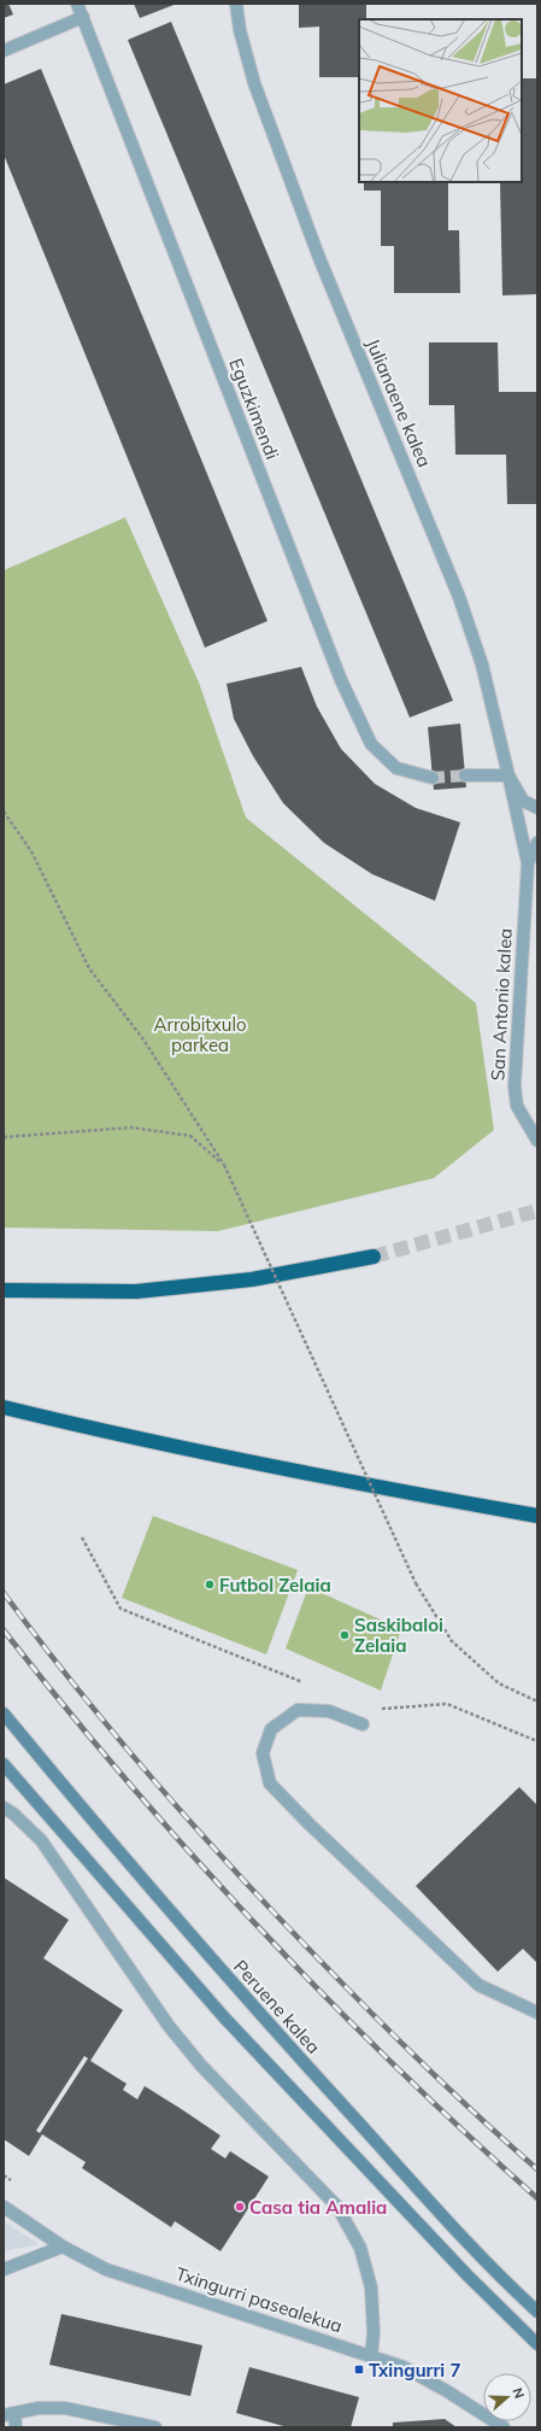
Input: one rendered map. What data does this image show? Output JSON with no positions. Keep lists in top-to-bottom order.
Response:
{
  "streets": {
    "street": [
      "Julianaene kalea",
      "Eguzkimendi",
      "San Antonio kalea",
      "Peruene kalea",
      "Txingurri pasealekua"
    ]
  },
  "crossings": [
    ["Julianaene kalea", "San Antonio kalea"]
  ],
  "parks": ["Arrobitxulo parkea"],
  "places": {
    "other": ["Futbol Zelaia", "Saskibaloi Zelaia", "Casa tia Amalia"],
    "transit": ["Txingurri 7"]
  },
  "north": "right"
}
